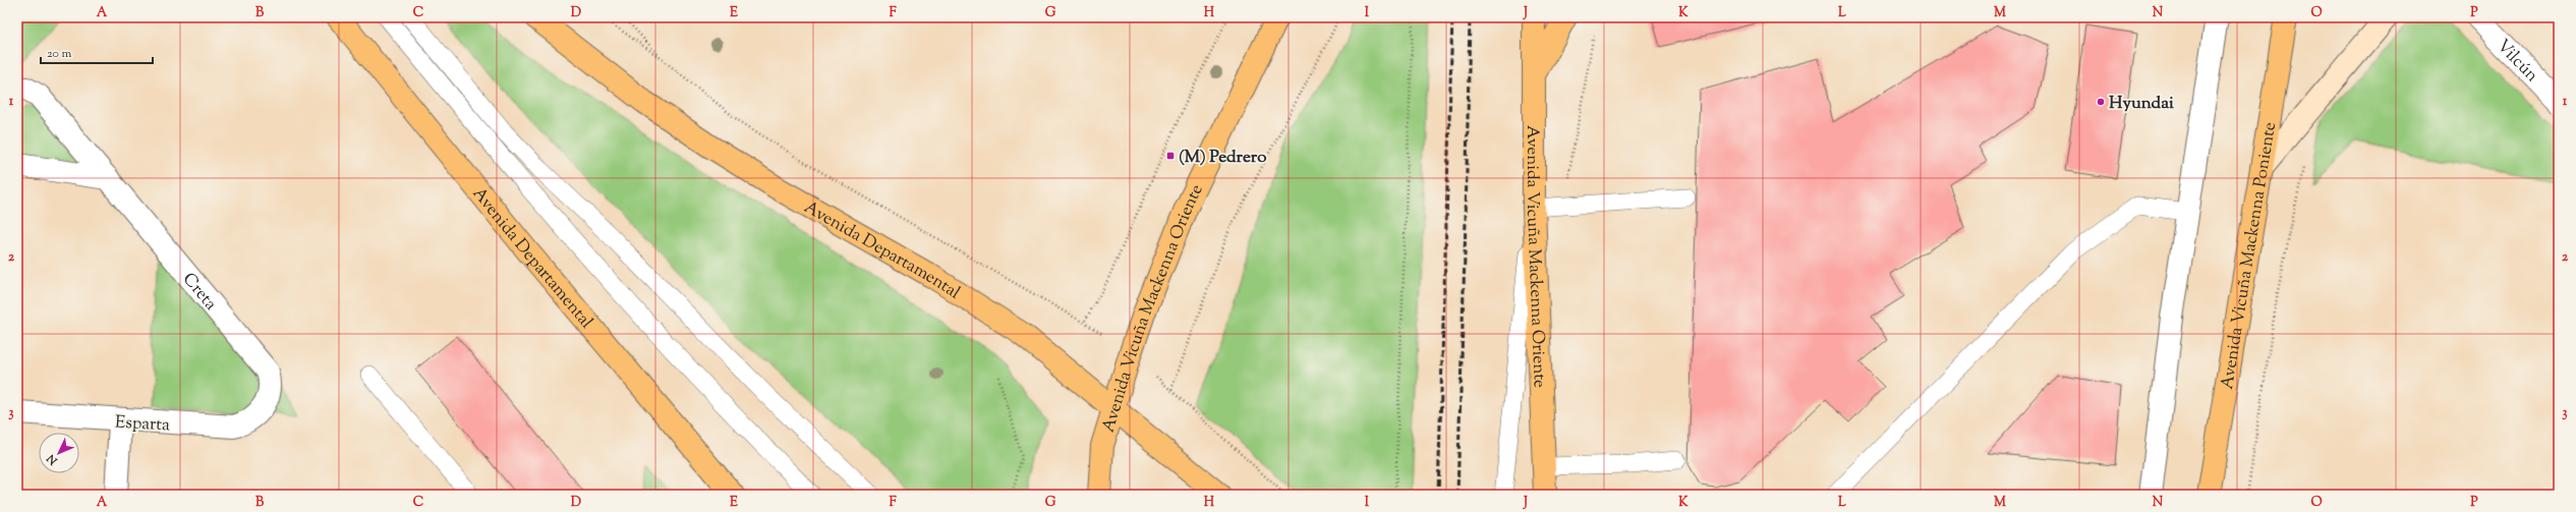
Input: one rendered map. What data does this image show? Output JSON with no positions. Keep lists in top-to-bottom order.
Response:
{
  "streets": {
    "main road": ["Avenida Departamental", "Avenida Vicuña Mackenna Oriente", "Avenida Vicuña Mackenna Poniente"],
    "street": ["Vilcún", "Creta", "Esparta"]
  },
  "crossings": [
    ["Avenida Departamental", "Avenida Vicuña Mackenna Oriente"],
    ["Creta", "Esparta"]
  ],
  "places": {
    "other": ["Hyundai"],
    "transit": ["(M) Pedrero"]
  },
  "scale_bar": "20 m",
  "north": "bottom left",
  "grid": {
    "columns": [
      "A",
      "B",
      "C",
      "D",
      "E",
      "F",
      "G",
      "H",
      "I",
      "J",
      "K",
      "L",
      "M",
      "N",
      "O",
      "P"
    ],
    "rows": ["1", "2", "3"]
  }
}
